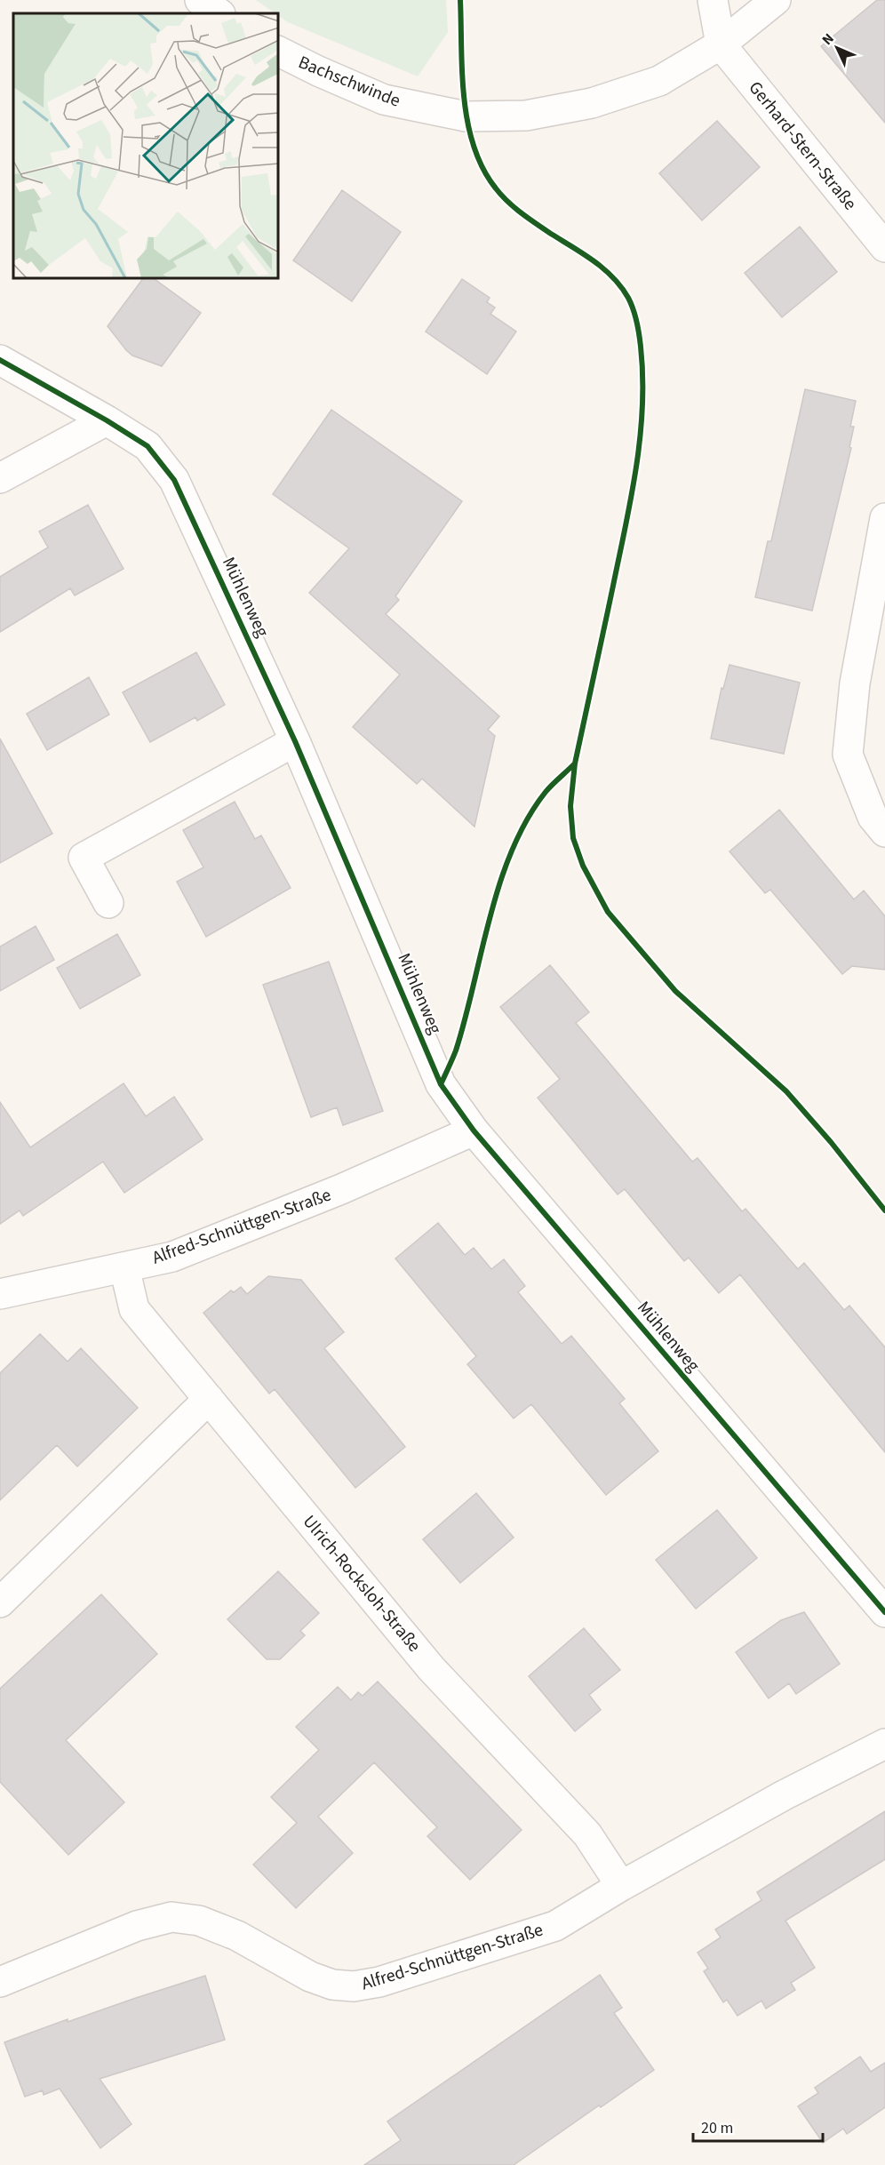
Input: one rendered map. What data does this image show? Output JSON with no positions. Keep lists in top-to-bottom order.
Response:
{
  "streets": {
    "street": [
      "Bachschwinde",
      "Gerhard-Stern-Straße",
      "Mühlenweg",
      "Alfred-Schnüttgen-Straße",
      "Ulrich-Rocksloh-Straße"
    ]
  },
  "crossings": [
    ["Bachschwinde", "Gerhard-Stern-Straße"],
    ["Mühlenweg", "Alfred-Schnüttgen-Straße"],
    ["Alfred-Schnüttgen-Straße", "Ulrich-Rocksloh-Straße"]
  ],
  "scale_bar": "20 m",
  "north": "top left"
}
